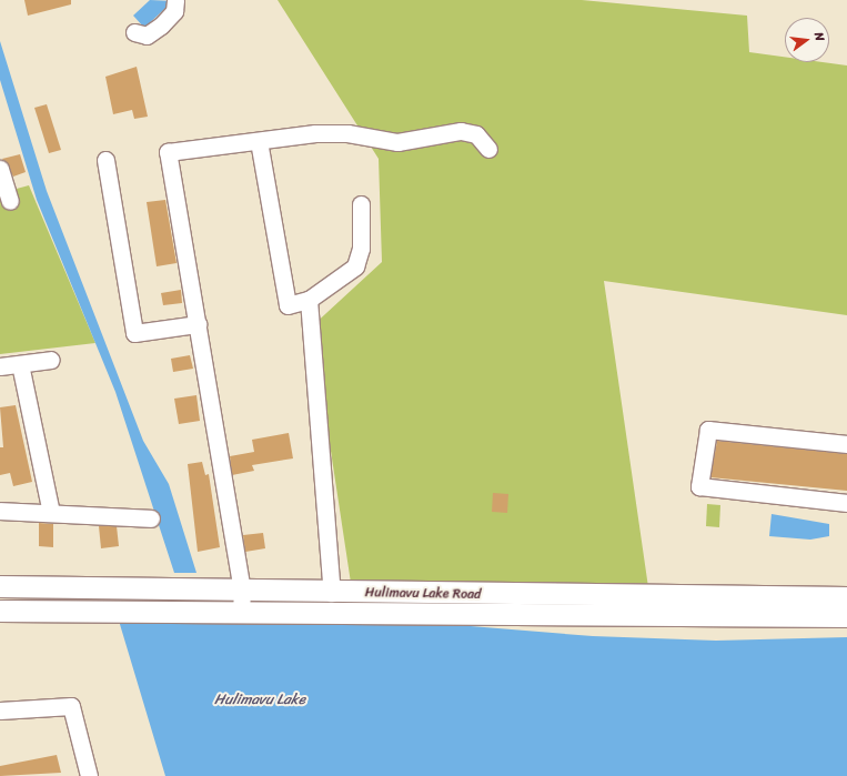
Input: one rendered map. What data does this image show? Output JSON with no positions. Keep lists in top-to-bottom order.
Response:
{
  "streets": {
    "main road": ["Hulimavu Lake Road"]
  },
  "water": ["Hulimavu Lake"],
  "north": "right"
}
